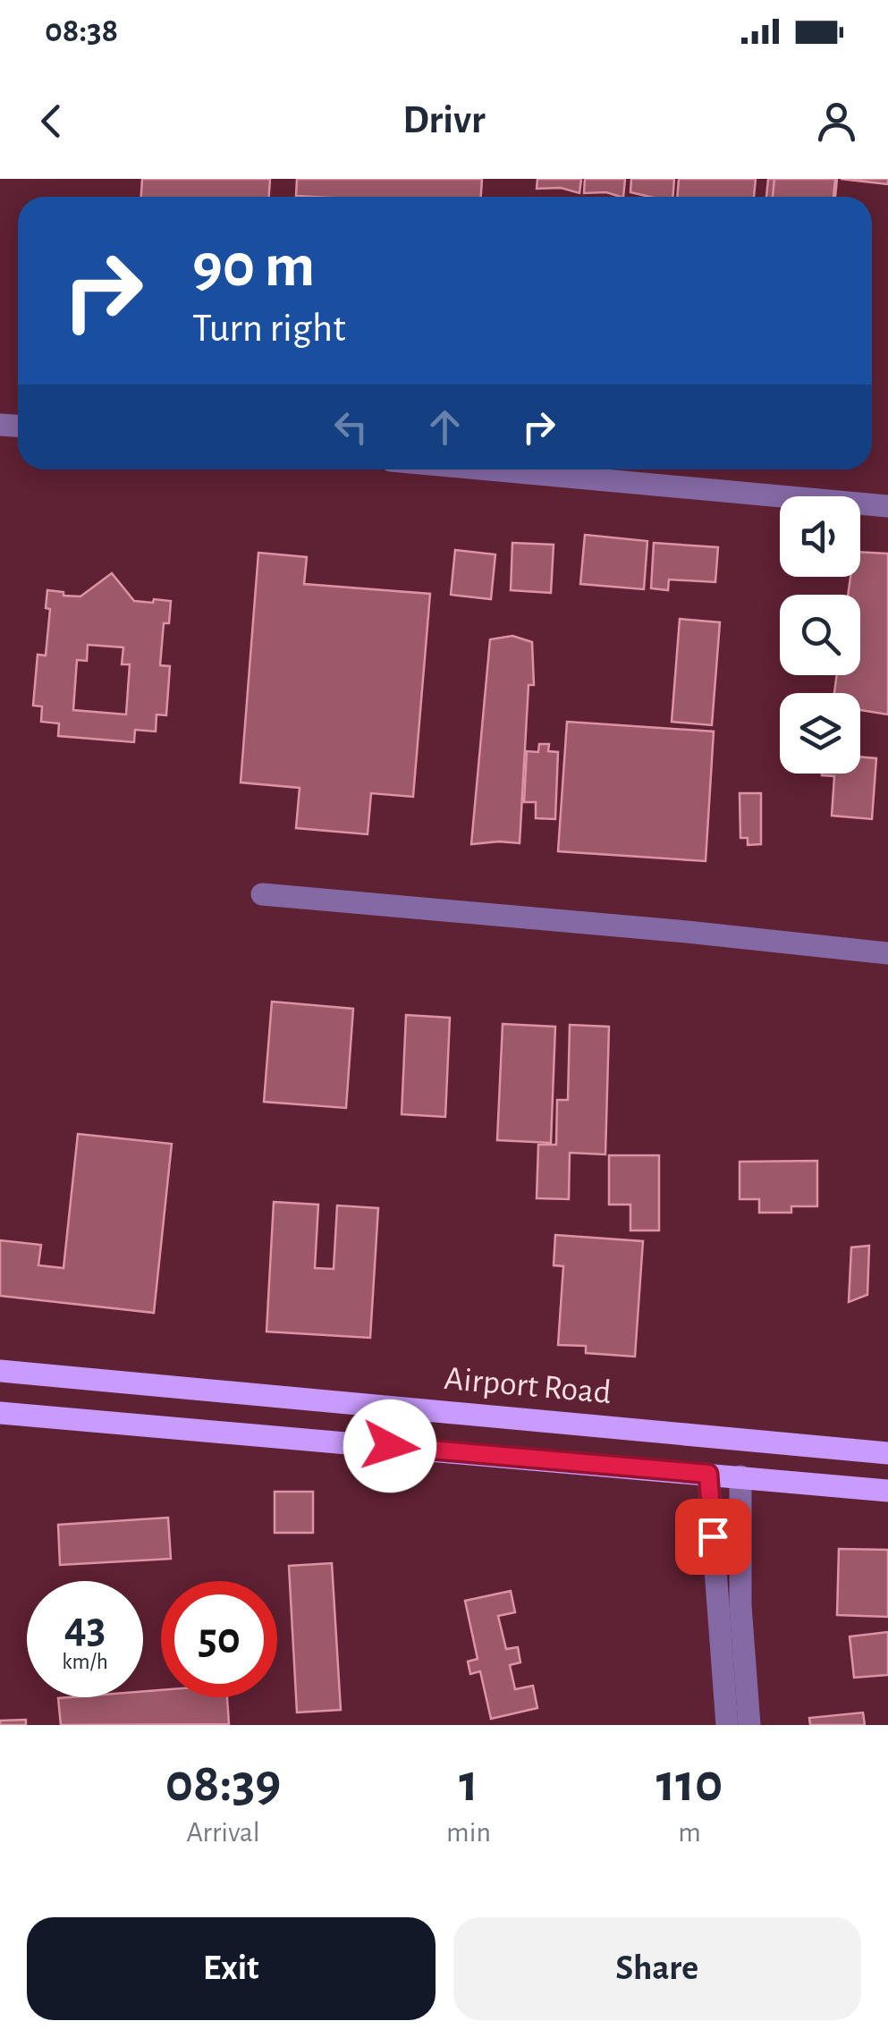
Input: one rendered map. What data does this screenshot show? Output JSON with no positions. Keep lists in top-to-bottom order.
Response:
{
  "streets": {
    "main road": ["Airport Road"]
  },
  "page": {
    "status": "08:38",
    "header": "Drivr",
    "turn": ["90 m", "Turn right"],
    "speed": "43 km/h",
    "limit": "50",
    "eta": [
      "08:39",
      "Arrival",
      "1",
      "min",
      "110",
      "m"
    ],
    "buttons": ["Exit", "Share"]
  }
}
